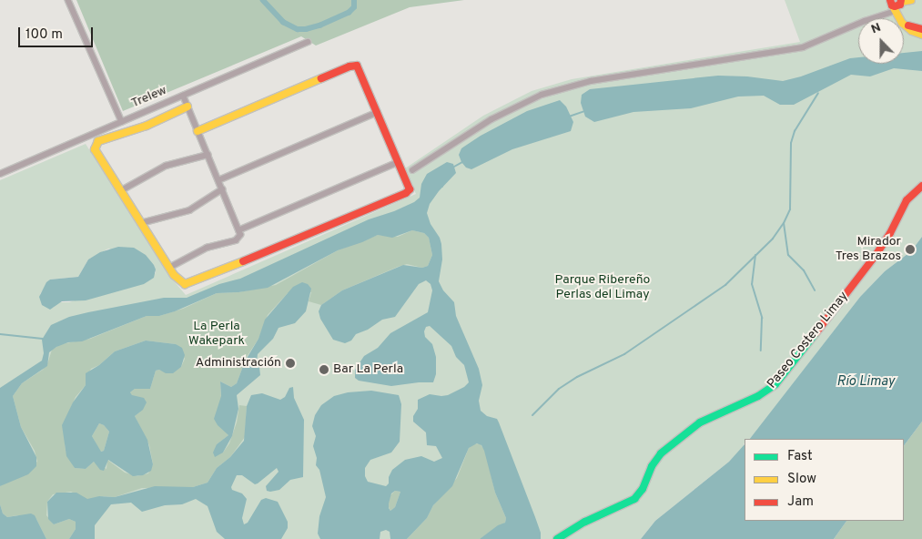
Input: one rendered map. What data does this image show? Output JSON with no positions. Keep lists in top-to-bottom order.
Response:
{
  "streets": {
    "street": ["Trelew", "Paseo Costero Limay"]
  },
  "water": ["Río Limay"],
  "parks": ["Parque Ribereño Perlas del Limay", "La Perla Wakepark"],
  "places": ["Mirador Tres Brazos", "Administración", "Bar La Perla"],
  "legend": ["Fast", "Slow", "Jam"],
  "scale_bar": "100 m",
  "north": "top"
}
